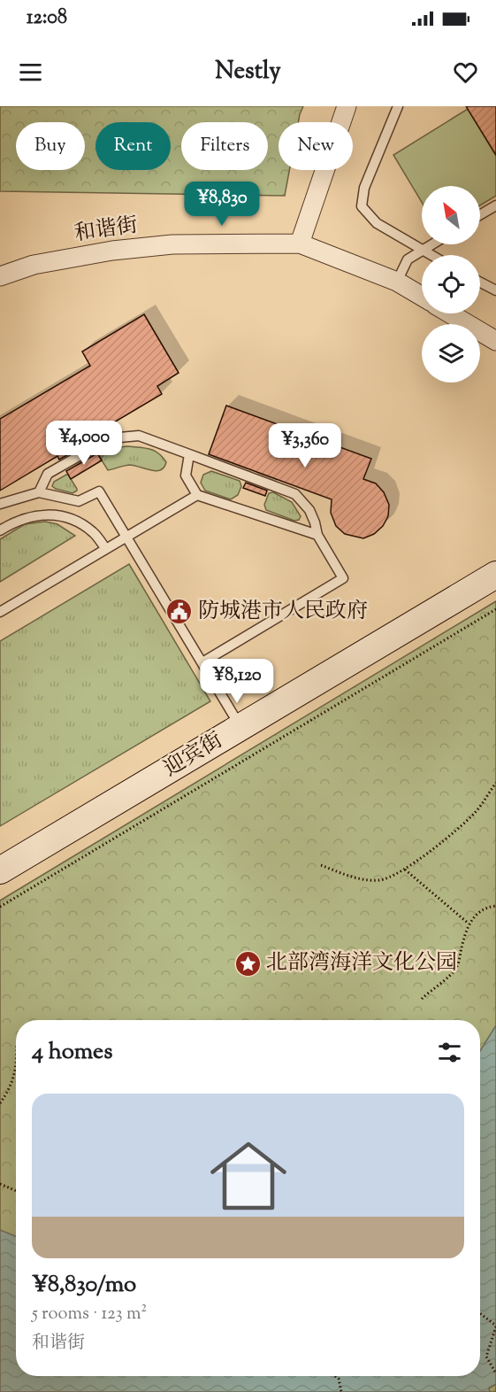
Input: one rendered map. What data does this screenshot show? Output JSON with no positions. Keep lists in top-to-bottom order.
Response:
{
  "streets": {
    "main road": ["迎宾街"],
    "street": ["和谐街"]
  },
  "places": {
    "public building": ["防城港市人民政府"],
    "place": ["北部湾海洋文化公园"]
  },
  "north": "top left",
  "page": {
    "status": "12:08",
    "header": "Nestly",
    "chip": [
      "Buy",
      "Rent",
      "Filters",
      "New"
    ],
    "price": [
      "¥8,830",
      "¥4,000",
      "¥3,360",
      "¥8,120"
    ],
    "heading": "4 homes",
    "list": [
      {
        "name": "¥8,830/mo",
        "note": "5 rooms · 123 m² · 和谐街"
      }
    ]
  }
}
